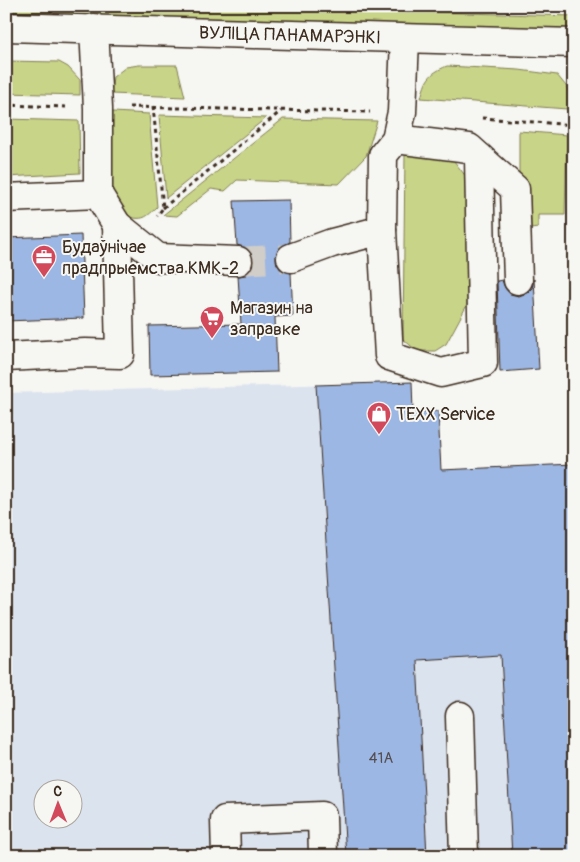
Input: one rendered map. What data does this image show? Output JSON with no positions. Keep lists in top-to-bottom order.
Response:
{
  "streets": {
    "main road": ["ВУЛІЦА ПАНАМАРЭНКІ"]
  },
  "places": {
    "office": ["Будаўнічае прадпрыемства КМК-2"],
    "supermarket": ["Магазин на заправке"],
    "shop": ["TEXX Service"]
  },
  "house_numbers": ["41А"],
  "north": "top"
}
